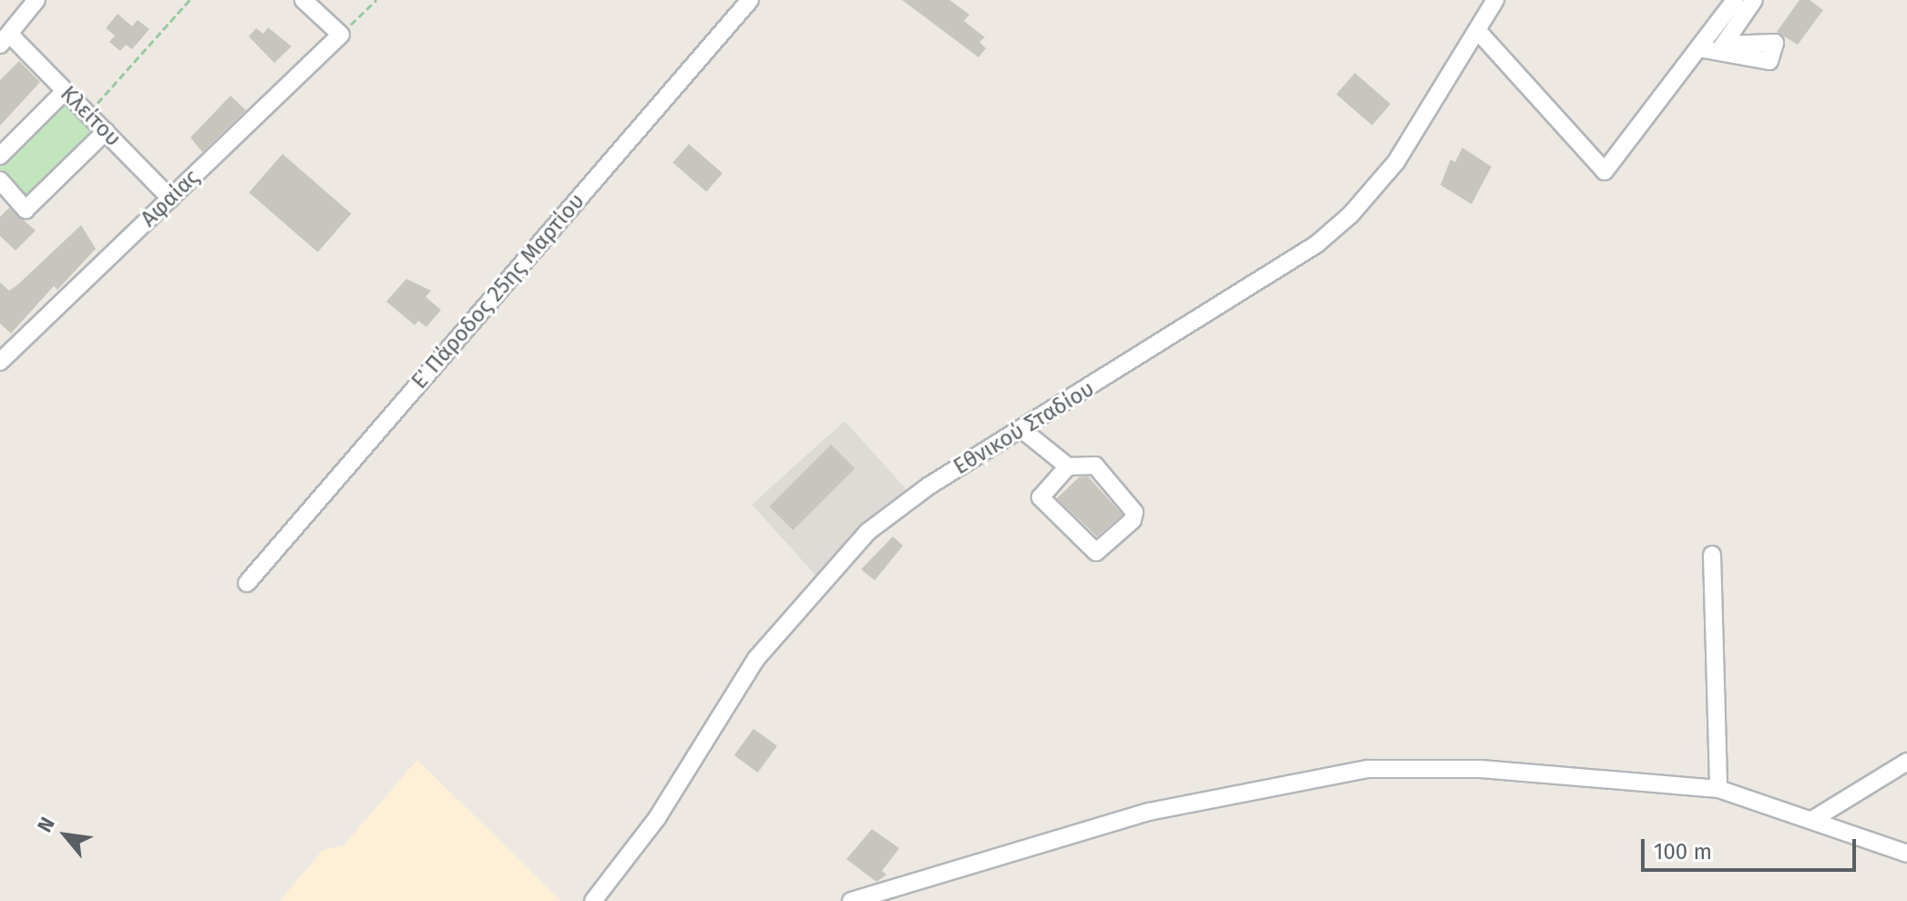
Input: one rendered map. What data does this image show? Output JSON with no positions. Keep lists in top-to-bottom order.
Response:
{
  "streets": {
    "street": [
      "Κλείτου",
      "Αφαίας",
      "Ε΄ Πάροδος 25ης Μαρτίου",
      "Εθνικού Σταδίου"
    ]
  },
  "crossings": [
    ["Κλείτου", "Αφαίας"]
  ],
  "scale_bar": "100 m",
  "north": "top left"
}
